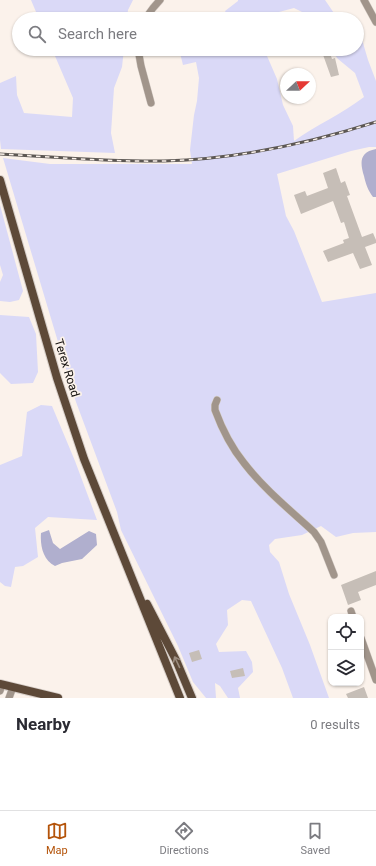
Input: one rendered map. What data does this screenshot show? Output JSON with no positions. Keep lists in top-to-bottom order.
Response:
{
  "streets": {
    "main road": ["Terex Road"]
  },
  "north": "right",
  "page": {
    "search": "Search here",
    "heading": ["Nearby", "0 results"],
    "nav": ["Map", "Directions", "Saved"]
  }
}
